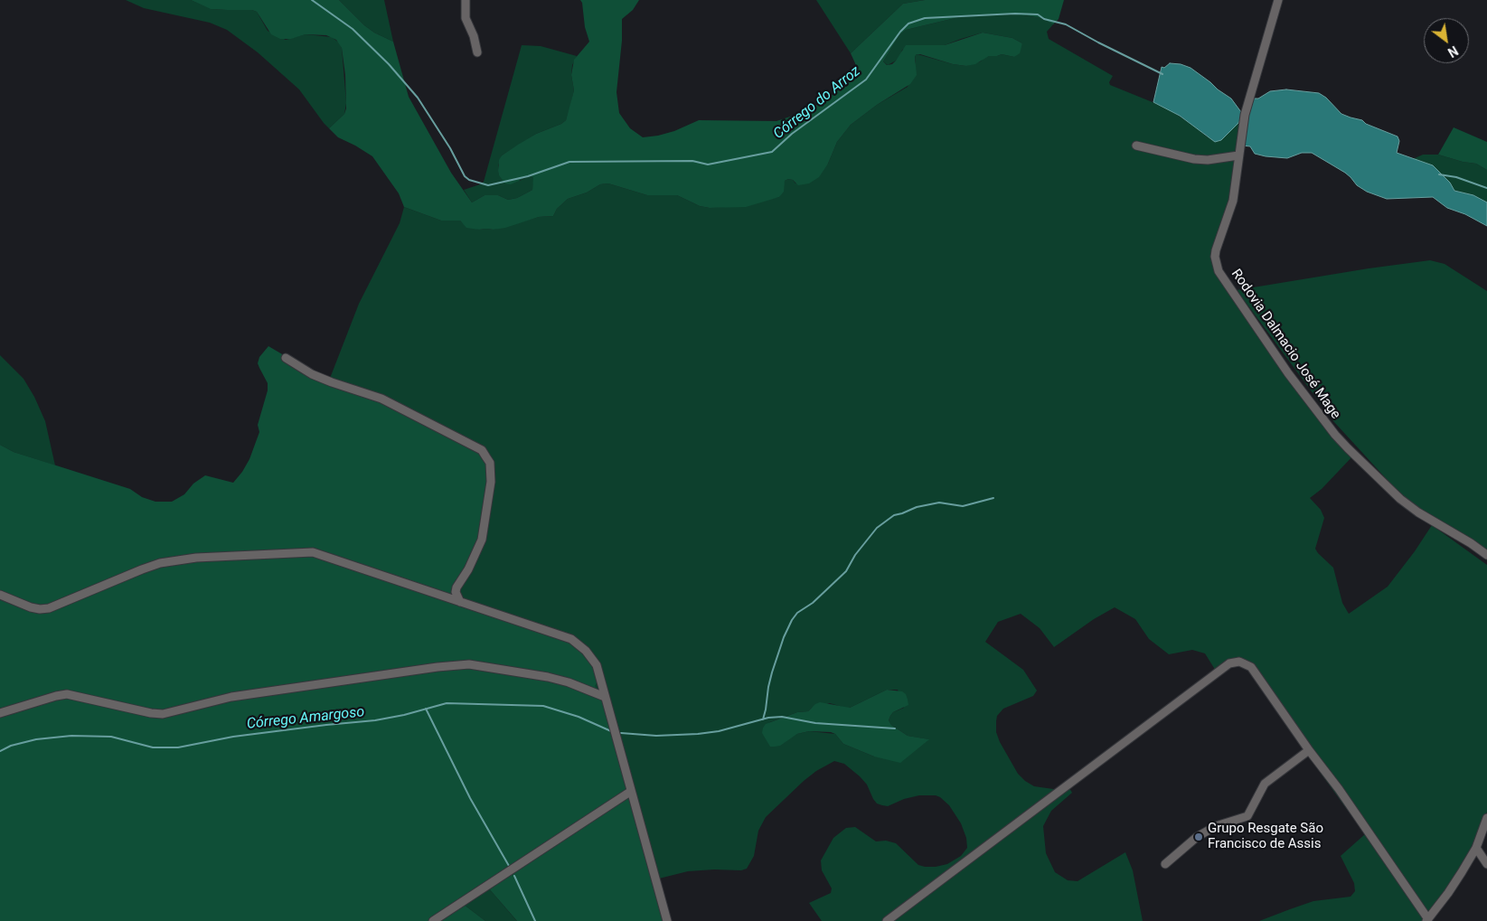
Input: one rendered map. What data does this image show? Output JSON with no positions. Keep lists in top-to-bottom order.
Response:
{
  "streets": {
    "street": ["Rodovia Dalmacio José Mage"]
  },
  "water": ["Córrego do Arroz", "Córrego Amargoso"],
  "places": ["Grupo Resgate São Francisco de Assis"],
  "north": "bottom right"
}
